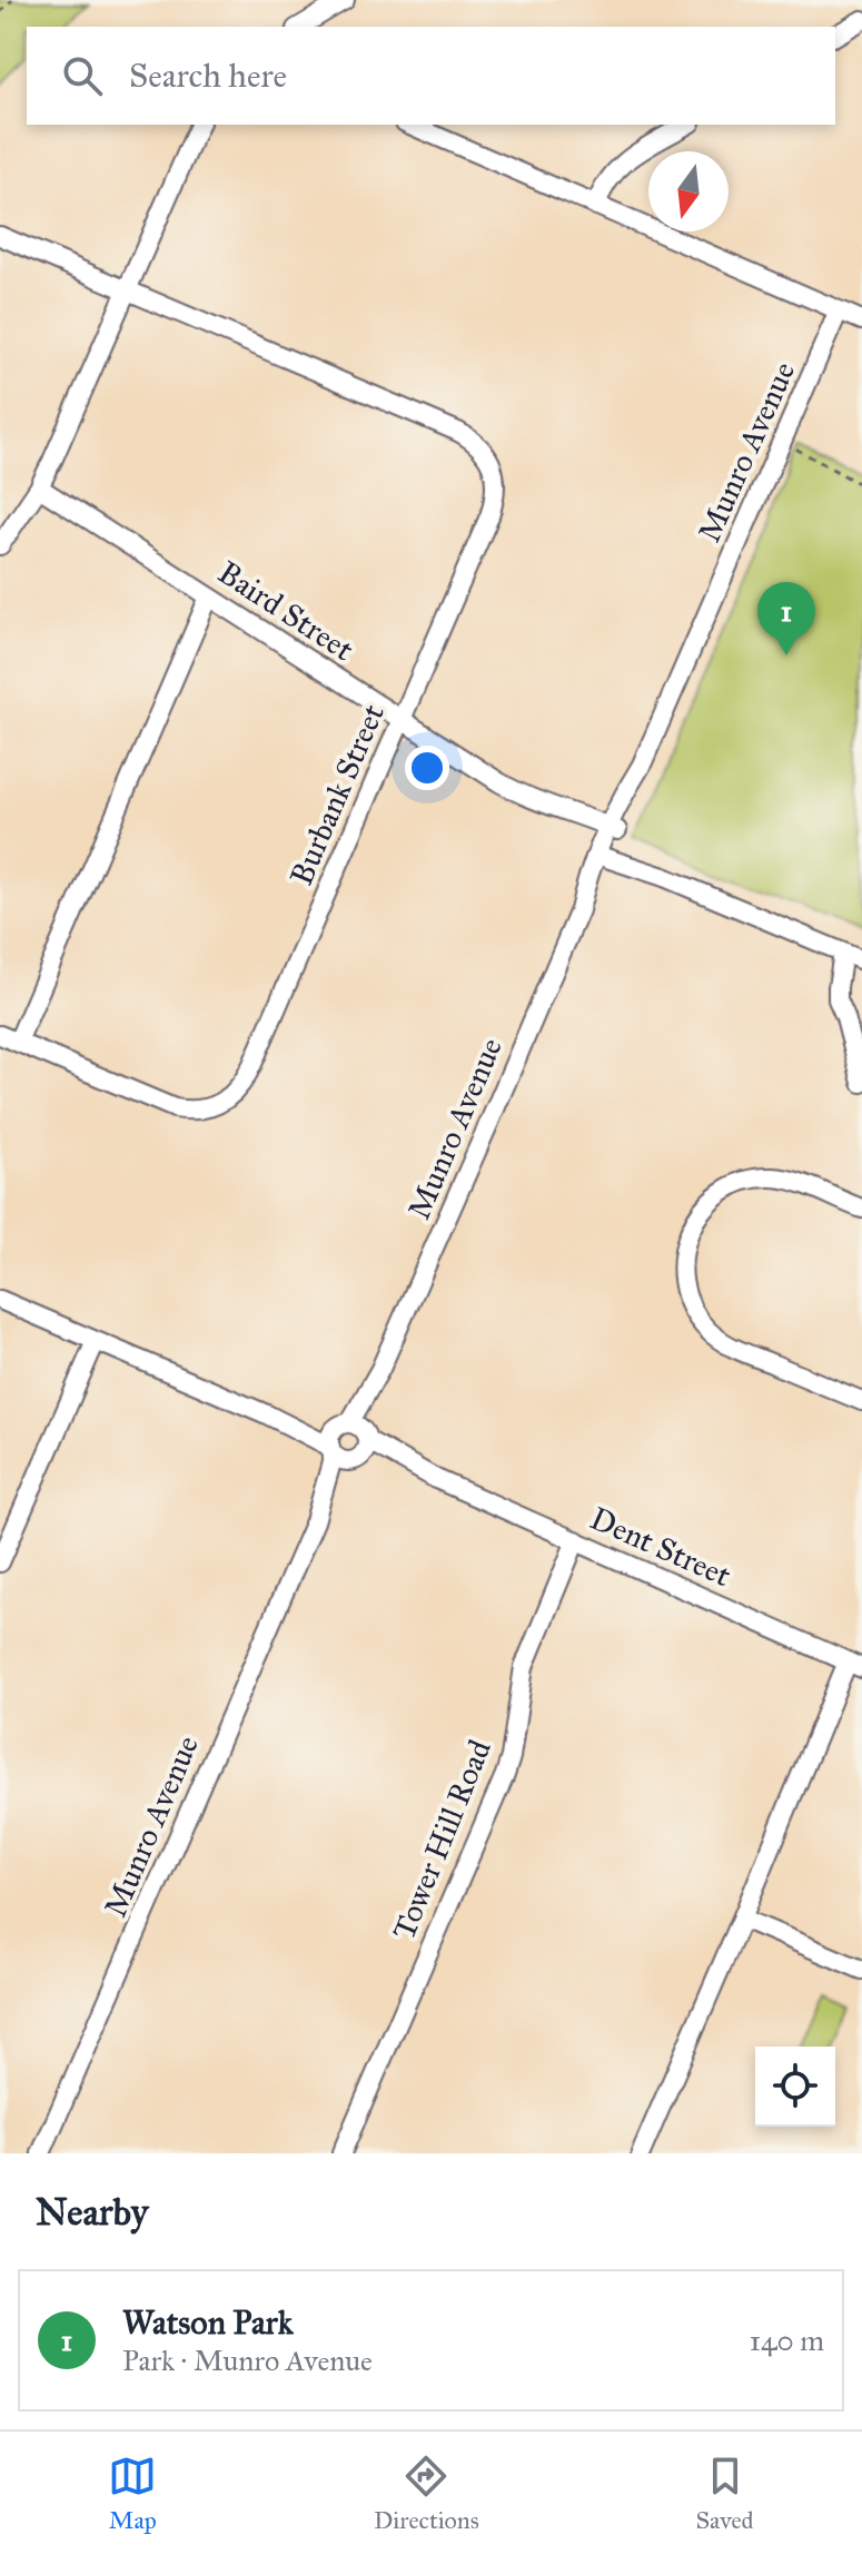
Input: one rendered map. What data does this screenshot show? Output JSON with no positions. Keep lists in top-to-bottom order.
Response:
{
  "streets": {
    "street": [
      "Munro Avenue",
      "Baird Street",
      "Burbank Street",
      "Dent Street",
      "Tower Hill Road"
    ]
  },
  "crossings": [
    ["Munro Avenue", "Baird Street"],
    ["Munro Avenue", "Dent Street"],
    ["Baird Street", "Burbank Street"],
    ["Dent Street", "Tower Hill Road"]
  ],
  "north": "bottom",
  "page": {
    "search": "Search here",
    "pins": "1",
    "heading": "Nearby",
    "list": [
      {
        "mark": "1",
        "name": "Watson Park",
        "note": "Park · Munro Avenue",
        "value": "140 m"
      }
    ],
    "nav": ["Map", "Directions", "Saved"]
  }
}
